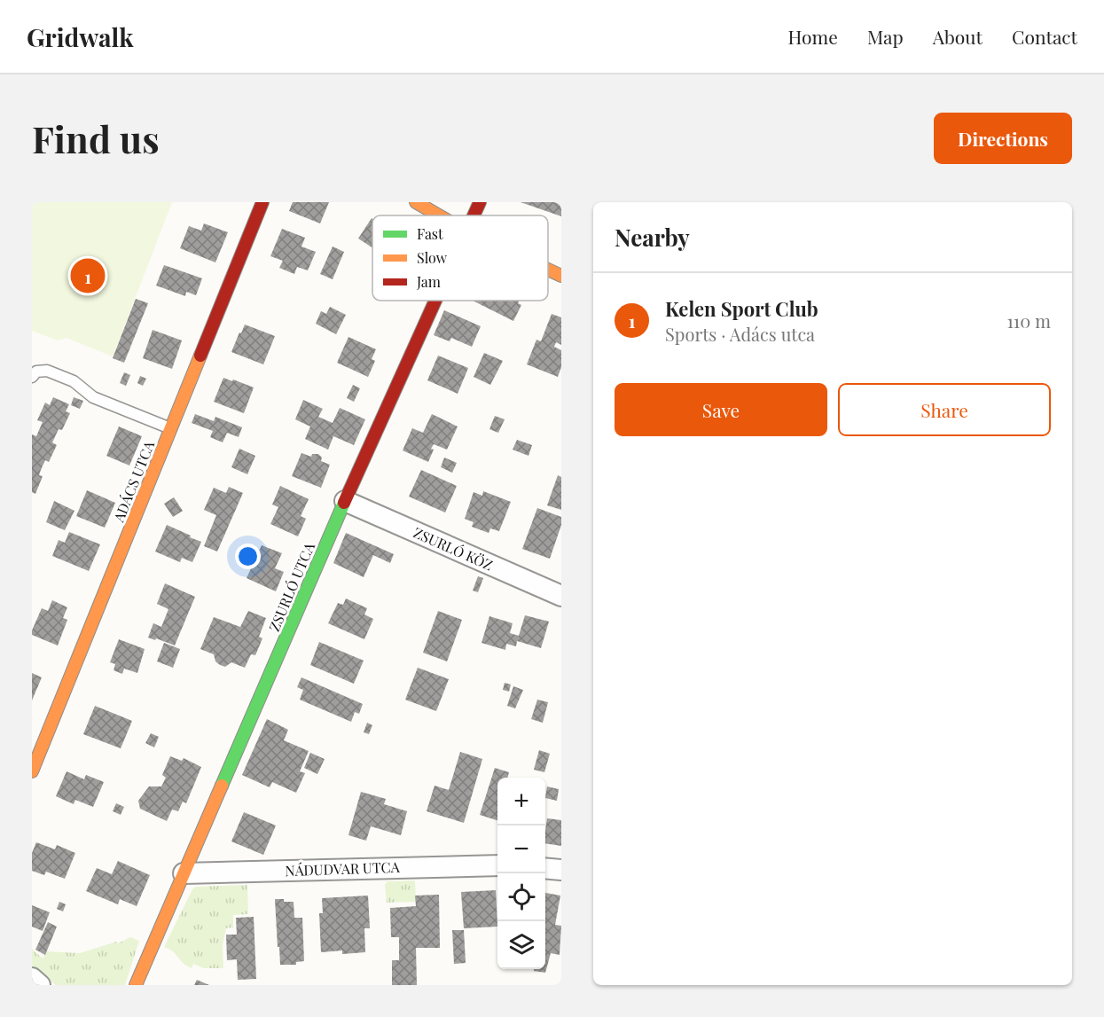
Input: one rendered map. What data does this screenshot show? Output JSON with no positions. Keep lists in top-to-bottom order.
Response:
{
  "streets": {
    "street": [
      "ADÁCS UTCA",
      "ZSURLÓ KÖZ",
      "ZSURLÓ UTCA",
      "NÁDUDVAR UTCA"
    ]
  },
  "crossings": [
    ["ZSURLÓ KÖZ", "ZSURLÓ UTCA"],
    ["ZSURLÓ UTCA", "NÁDUDVAR UTCA"]
  ],
  "legend": ["Fast", "Slow", "Jam"],
  "page": {
    "header": "Gridwalk",
    "nav": [
      "Home",
      "Map",
      "About",
      "Contact"
    ],
    "buttons": [
      "Directions",
      ["Save", "Share"]
    ],
    "title": "Find us",
    "heading": "Nearby",
    "pins": "1",
    "list": [
      {
        "mark": "1",
        "name": "Kelen Sport Club",
        "note": "Sports · Adács utca",
        "value": "110 m"
      }
    ],
    "map_buttons": ["+", "−"]
  }
}
